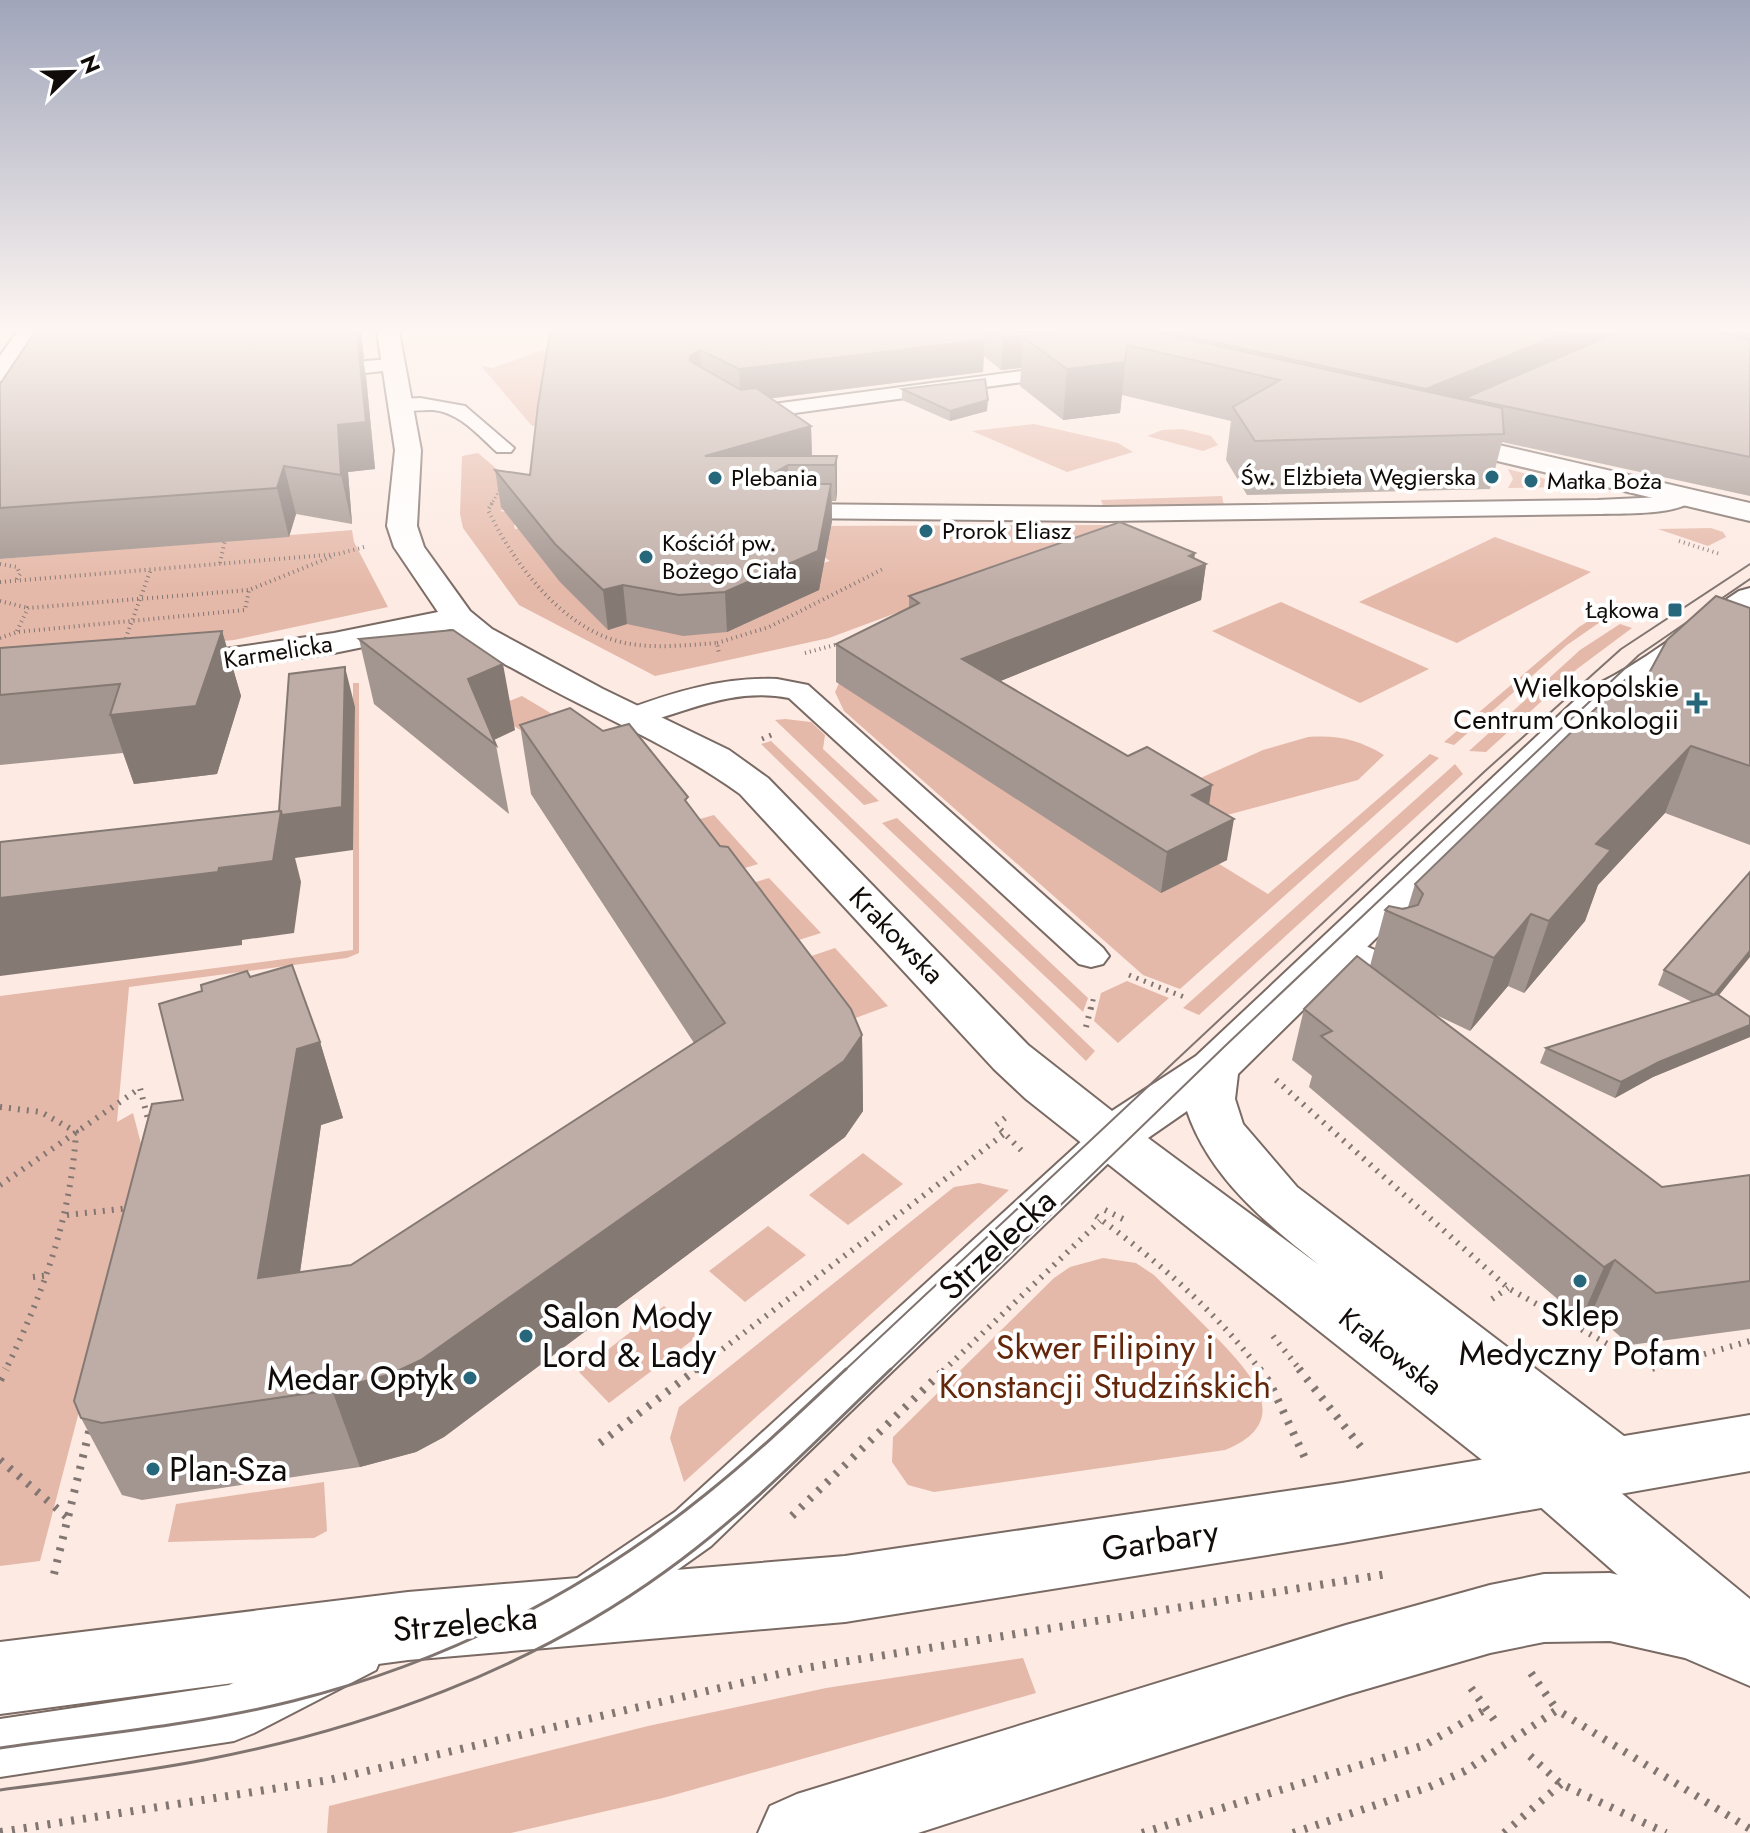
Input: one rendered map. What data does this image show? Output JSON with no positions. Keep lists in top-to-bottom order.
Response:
{
  "streets": {
    "street": [
      "Karmelicka",
      "Krakowska",
      "Strzelecka",
      "Garbary"
    ]
  },
  "crossings": [
    ["Karmelicka", "Krakowska"],
    ["Krakowska", "Strzelecka"],
    ["Krakowska", "Garbary"],
    ["Strzelecka", "Garbary"]
  ],
  "parks": ["Skwer Filipiny i Konstancji Studzińskich"],
  "places": {
    "other": [
      "Św. Elżbieta Węgierska",
      "Plebania",
      "Matka Boża",
      "Prorok Eliasz",
      "Kościół pw. Bożego Ciała",
      "Sklep Medyczny Pofam",
      "Salon Mody Lord & Lady",
      "Medar Optyk",
      "Plan-Sza"
    ],
    "transit": ["Łąkowa"],
    "health": ["Wielkopolskie Centrum Onkologii"]
  },
  "north": "top right"
}
